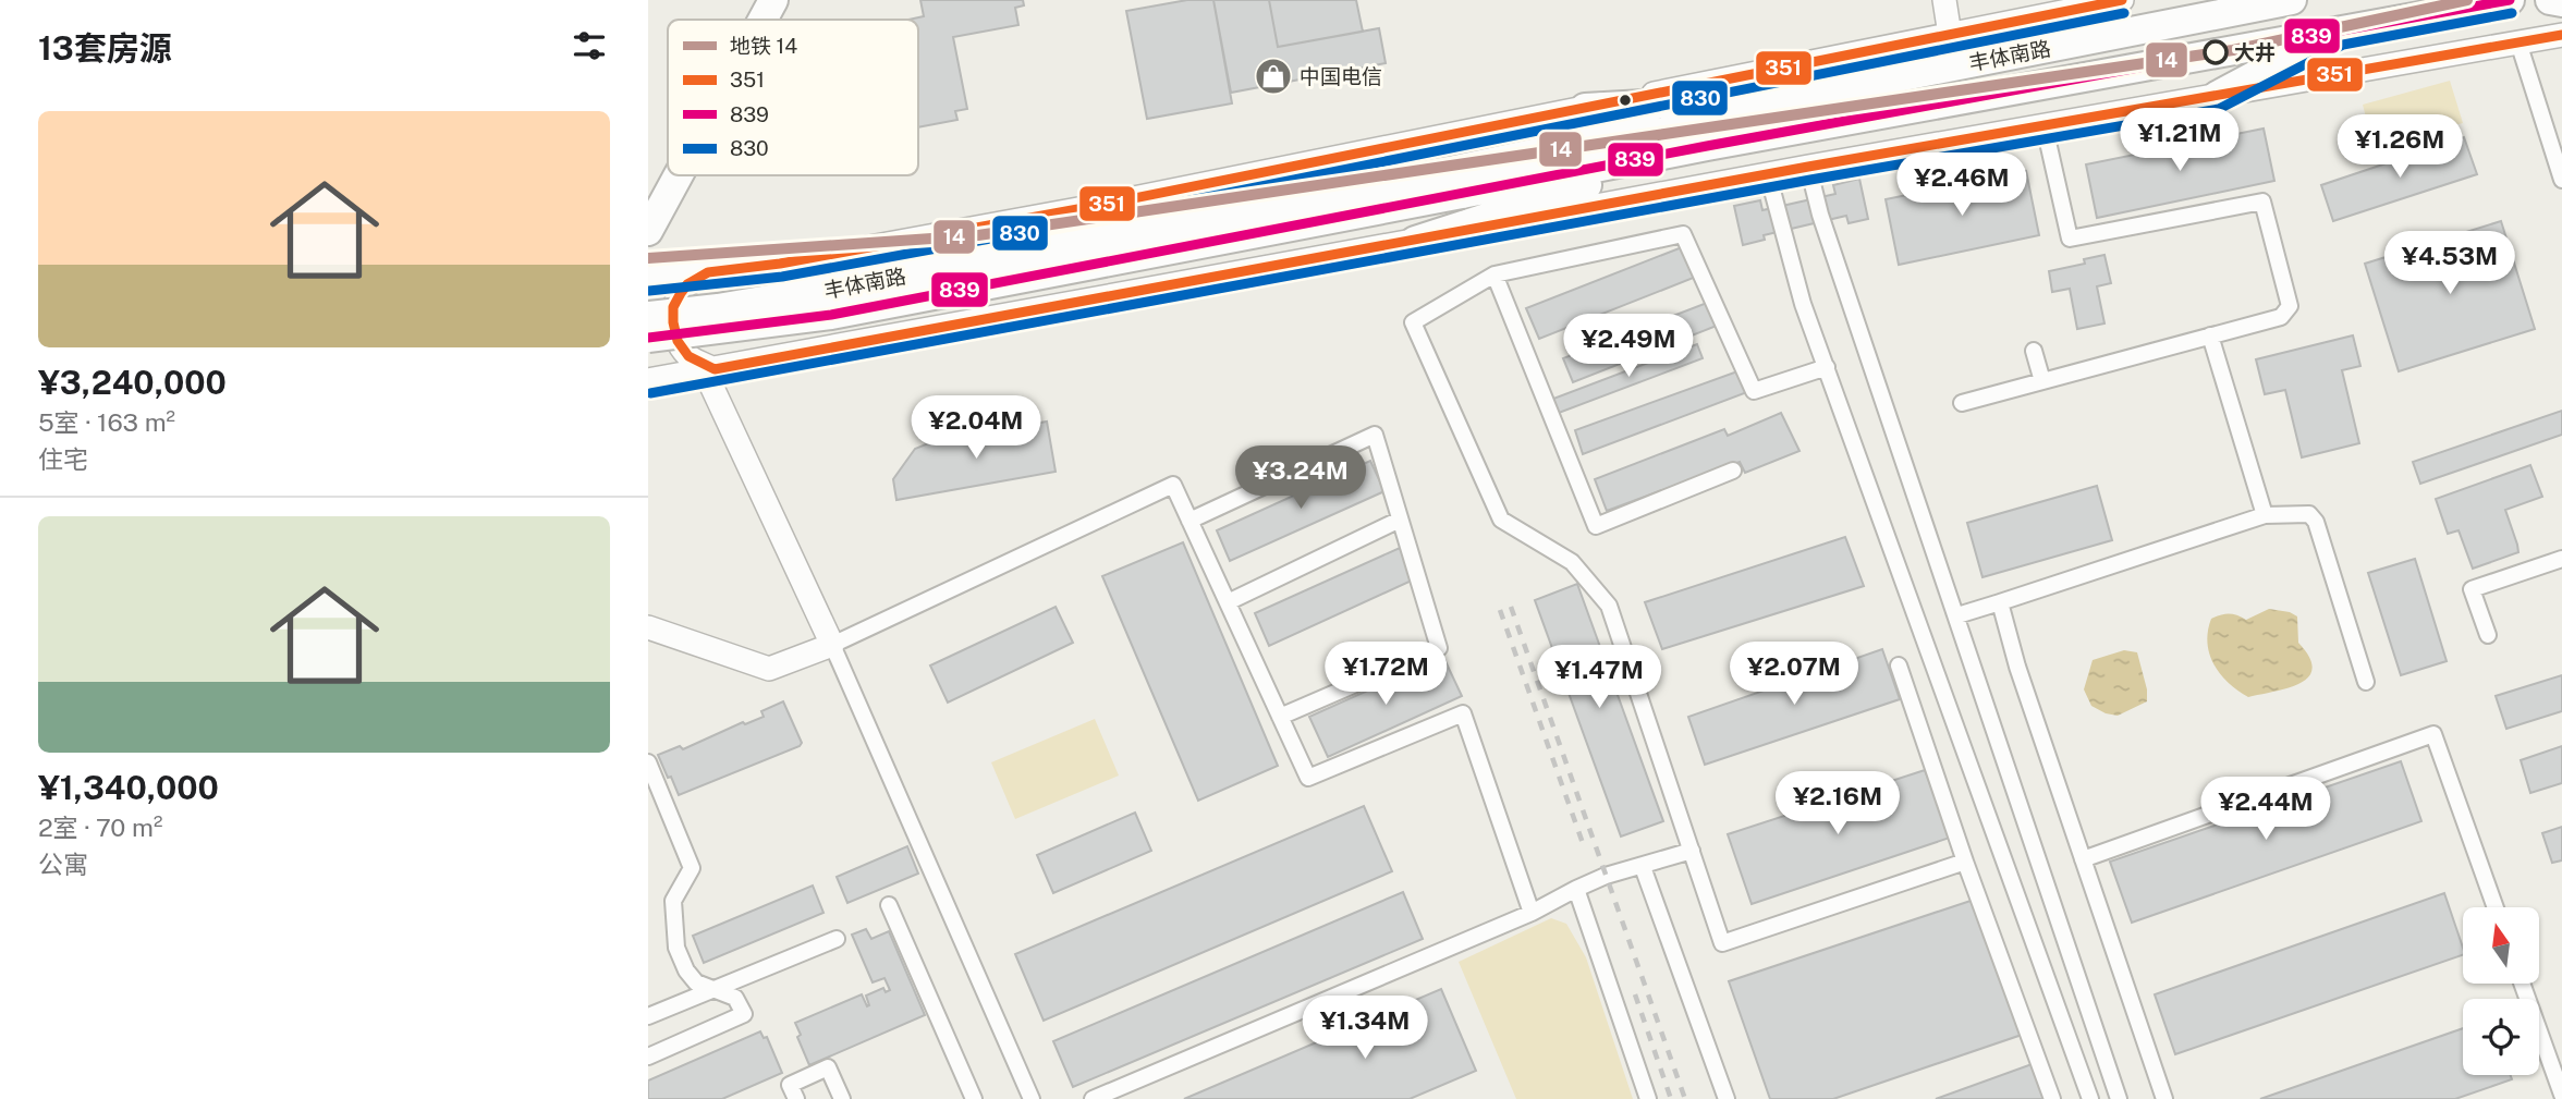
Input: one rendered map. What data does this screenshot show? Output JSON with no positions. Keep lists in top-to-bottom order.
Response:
{
  "streets": {
    "highway": ["丰体南路"]
  },
  "places": {
    "other": ["大井"],
    "shop": ["中国电信"]
  },
  "lines": [
    "metro line 14",
    "transit line 351",
    "transit line 839",
    "transit line 830"
  ],
  "legend": [
    "地铁 14",
    "351",
    "839",
    "830"
  ],
  "north": "top",
  "page": {
    "heading": "13套房源",
    "list": [
      {
        "name": "¥3,240,000",
        "note": "5室 · 163 m² · 住宅"
      },
      {
        "name": "¥1,340,000",
        "note": "2室 · 70 m² · 公寓"
      }
    ],
    "price": [
      "¥1.21M",
      "¥1.26M",
      "¥2.46M",
      "¥4.53M",
      "¥2.49M",
      "¥2.04M",
      "¥3.24M",
      "¥1.72M",
      "¥2.07M",
      "¥1.47M",
      "¥2.16M",
      "¥2.44M",
      "¥1.34M"
    ]
  }
}
